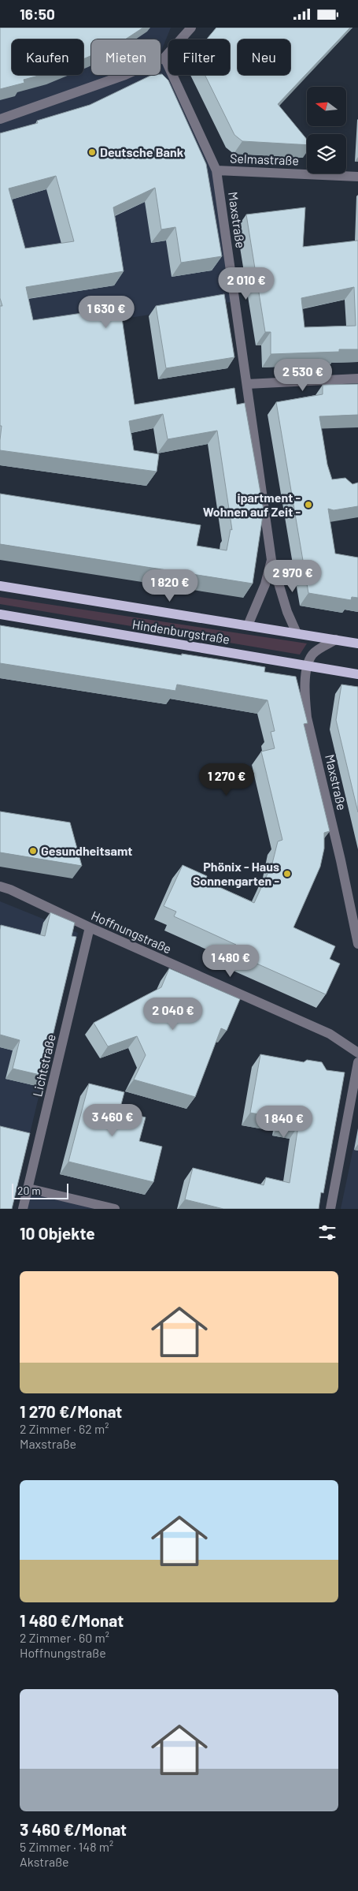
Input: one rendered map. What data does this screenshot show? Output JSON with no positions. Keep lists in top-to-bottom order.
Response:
{
  "streets": {
    "main road": ["Hindenburgstraße"],
    "street": [
      "Selmastraße",
      "Maxstraße",
      "Hoffnungstraße",
      "Lichtstraße"
    ]
  },
  "crossings": [
    ["Selmastraße", "Maxstraße"],
    ["Maxstraße", "Hindenburgstraße"],
    ["Hoffnungstraße", "Lichtstraße"]
  ],
  "places": [
    "Deutsche Bank",
    "ipartment - Wohnen auf Zeit -",
    "Gesundheitsamt",
    "Phönix - Haus Sonnengarten -"
  ],
  "scale_bar": "20 m",
  "north": "left",
  "page": {
    "status": "16:50",
    "chip": [
      "Kaufen",
      "Mieten",
      "Filter",
      "Neu"
    ],
    "price": [
      "2 010 €",
      "1 630 €",
      "2 530 €",
      "2 970 €",
      "1 820 €",
      "1 270 €",
      "1 480 €",
      "2 040 €",
      "3 460 €",
      "1 840 €"
    ],
    "scale": "20 m",
    "heading": "10 Objekte",
    "list": [
      {
        "name": "1 270 €/Monat",
        "note": "2 Zimmer · 62 m² · Maxstraße"
      },
      {
        "name": "1 480 €/Monat",
        "note": "2 Zimmer · 60 m² · Hoffnungstraße"
      },
      {
        "name": "3 460 €/Monat",
        "note": "5 Zimmer · 148 m² · Akstraße"
      }
    ]
  }
}
